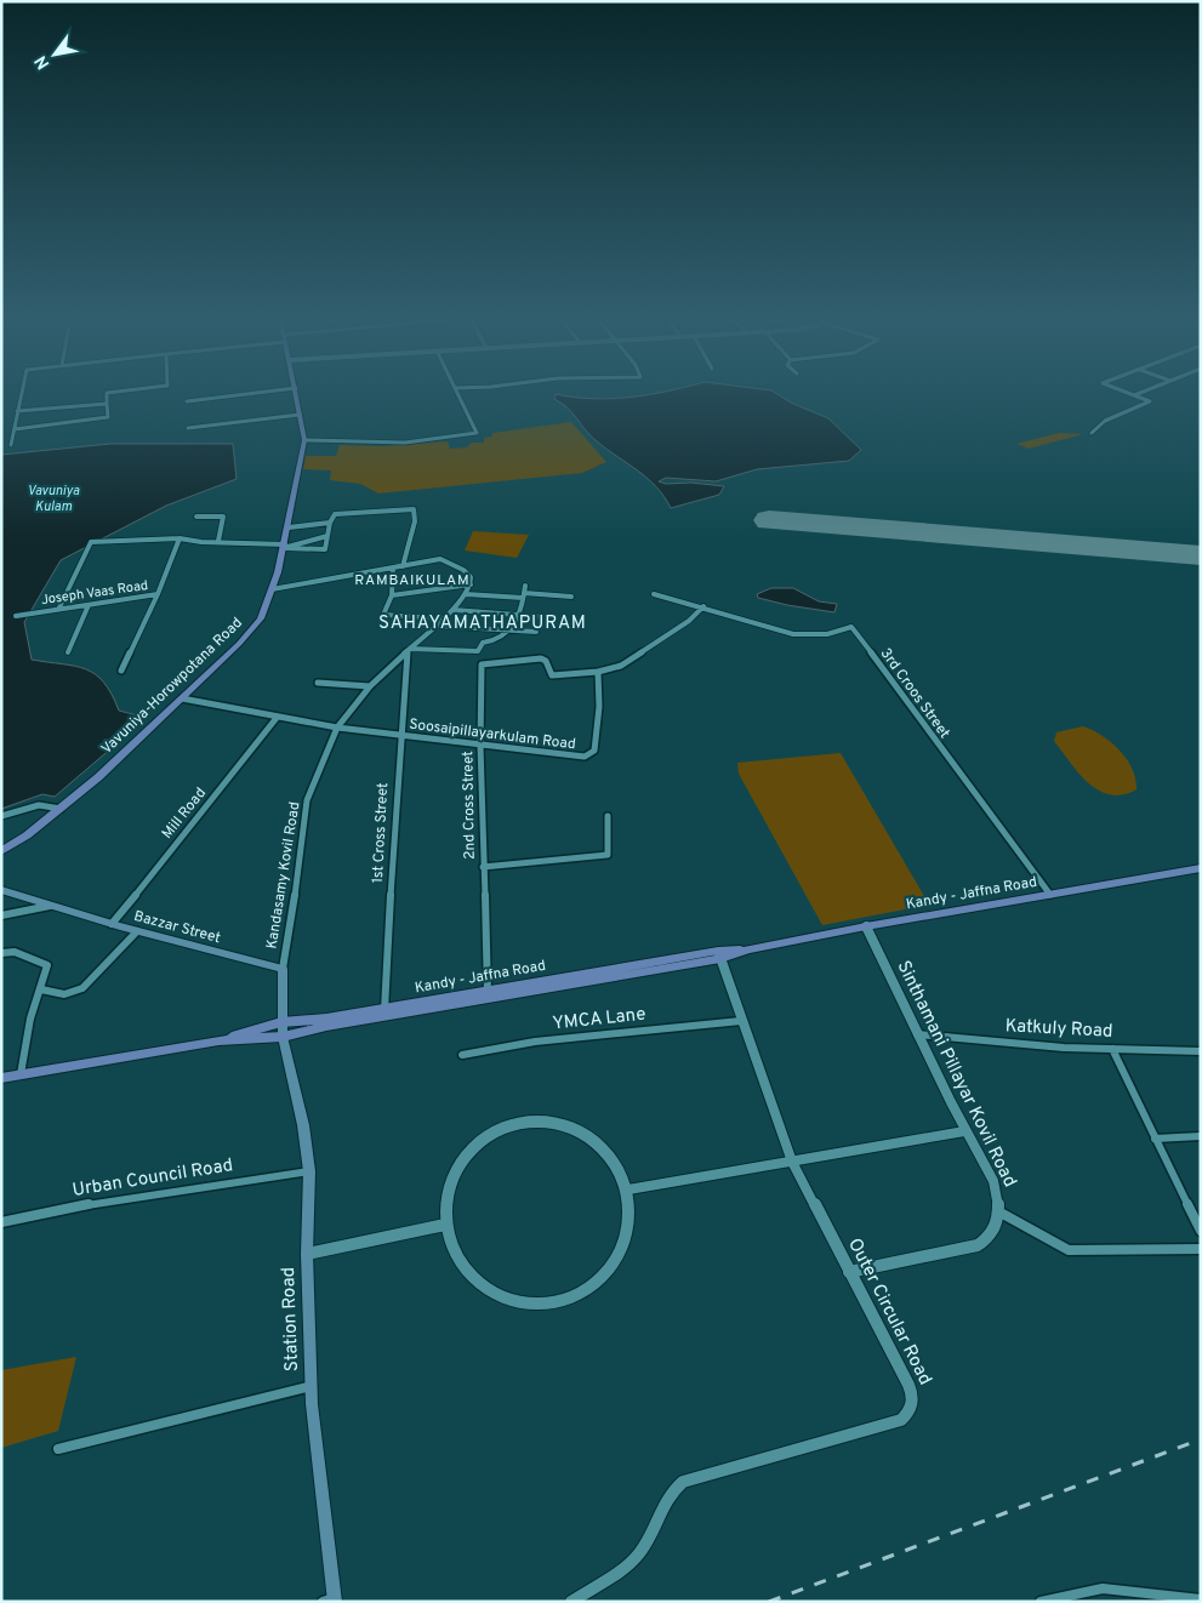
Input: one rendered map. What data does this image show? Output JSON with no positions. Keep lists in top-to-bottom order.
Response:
{
  "streets": {
    "highway": ["Vavuniya-Horowpotana Road", "Kandy - Jaffna Road"],
    "main road": ["Bazzar Street", "Station Road"],
    "street": [
      "Joseph Vaas Road",
      "3rd Croos Street",
      "Soosaipillayarkulam Road",
      "2nd Cross Street",
      "Mill Road",
      "1st Cross Street",
      "Kandasamy Kovil Road",
      "YMCA Lane",
      "Katkuly Road",
      "Sinthamani Pillayar Kovil Road",
      "Urban Council Road",
      "Outer Circular Road"
    ]
  },
  "crossings": [
    ["Vavuniya-Horowpotana Road", "Soosaipillayarkulam Road"],
    ["3rd Croos Street", "Kandy - Jaffna Road"],
    ["Soosaipillayarkulam Road", "2nd Cross Street"],
    ["Soosaipillayarkulam Road", "Mill Road"],
    ["Soosaipillayarkulam Road", "1st Cross Street"],
    ["Soosaipillayarkulam Road", "Kandasamy Kovil Road"],
    ["2nd Cross Street", "Kandy - Jaffna Road"],
    ["Mill Road", "Bazzar Street"],
    ["1st Cross Street", "Kandasamy Kovil Road"],
    ["1st Cross Street", "Kandy - Jaffna Road"],
    ["Kandasamy Kovil Road", "Bazzar Street"],
    ["Kandy - Jaffna Road", "Sinthamani Pillayar Kovil Road"],
    ["Kandy - Jaffna Road", "Outer Circular Road"],
    ["Kandy - Jaffna Road", "Station Road"],
    ["YMCA Lane", "Outer Circular Road"],
    ["Katkuly Road", "Sinthamani Pillayar Kovil Road"],
    ["Sinthamani Pillayar Kovil Road", "Outer Circular Road"],
    ["Urban Council Road", "Station Road"]
  ],
  "districts": ["RAMBAIKULAM", "SAHAYAMATHAPURAM"],
  "water": ["Vavuniya Kulam"],
  "north": "bottom left"
}
